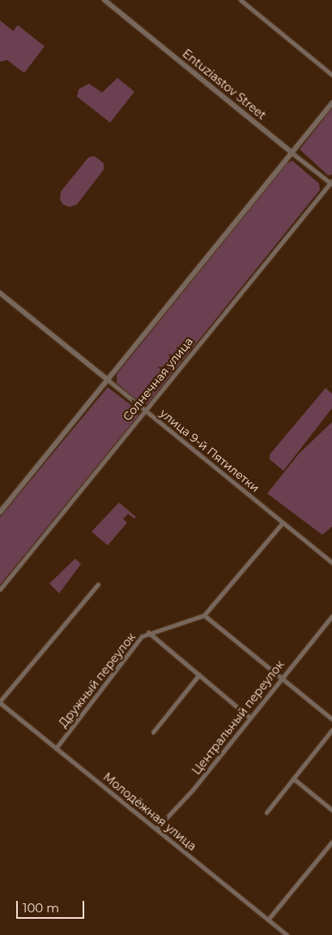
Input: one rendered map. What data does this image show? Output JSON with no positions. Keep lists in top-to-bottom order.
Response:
{
  "streets": {
    "street": [
      "Entuziastov Street",
      "Солнечная улица",
      "улица 9-й Пятилетки",
      "Дружный переулок",
      "Центральный переулок",
      "Молодёжная улица"
    ]
  },
  "crossings": [
    ["Entuziastov Street", "Солнечная улица"],
    ["Солнечная улица", "улица 9-й Пятилетки"],
    ["Дружный переулок", "Молодёжная улица"],
    ["Центральный переулок", "Молодёжная улица"]
  ],
  "scale_bar": "100 m"
}
